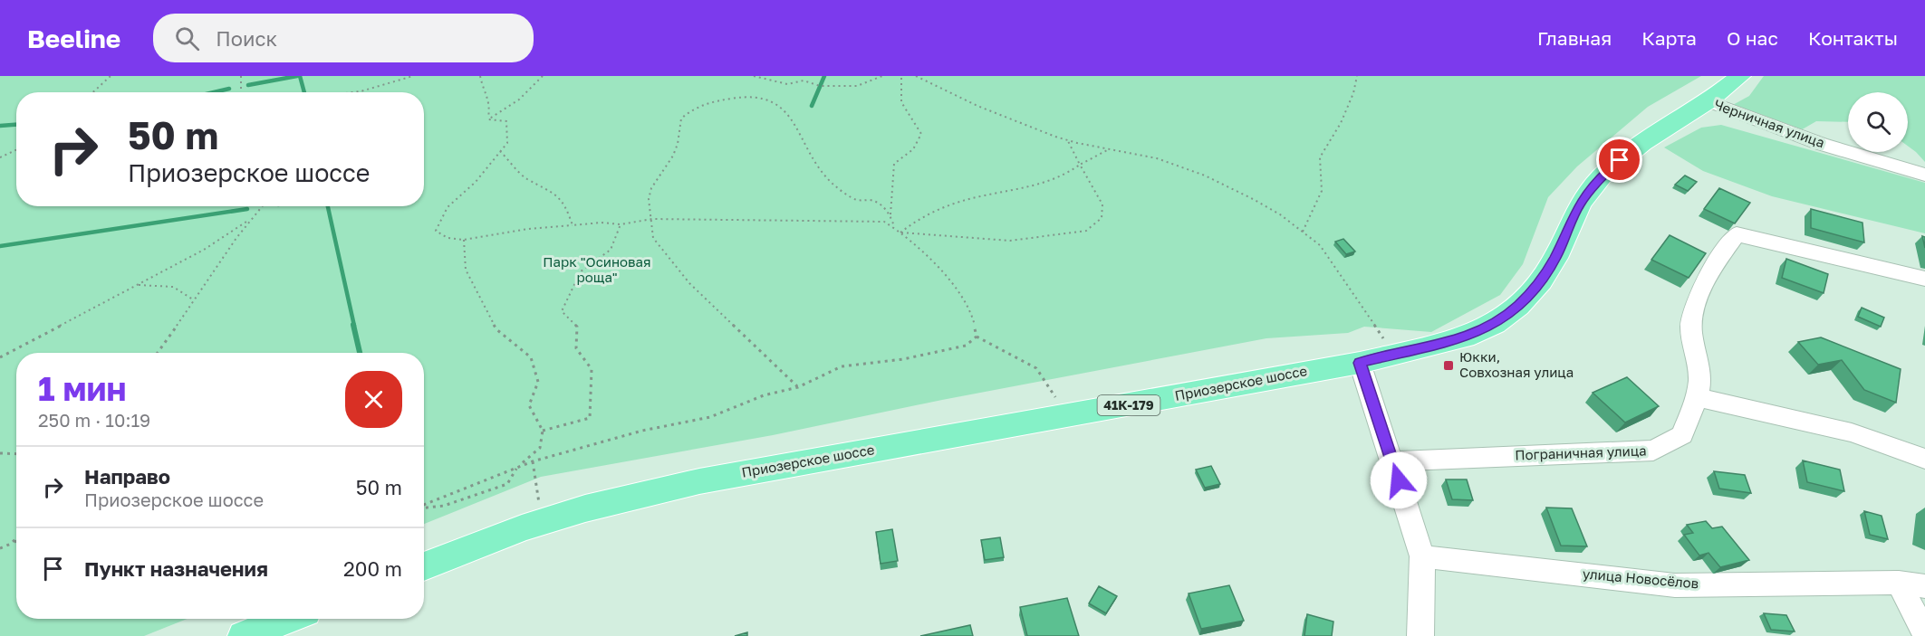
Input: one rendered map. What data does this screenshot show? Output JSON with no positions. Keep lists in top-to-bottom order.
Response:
{
  "streets": {
    "main road": ["Приозерское шоссе", "41К-179"],
    "street": ["Черничная улица", "Пограничная улица", "улица Новосёлов"]
  },
  "crossings": [
    ["Черничная улица", "Приозерское шоссе"]
  ],
  "parks": ["Парк \"Осиновая роща\""],
  "places": {
    "transit": ["Юкки, Совхозная улица"]
  },
  "page": {
    "header": "Beeline",
    "search": "Поиск",
    "nav": [
      "Главная",
      "Карта",
      "О нас",
      "Контакты"
    ],
    "turn": ["50 m", "Приозерское шоссе"],
    "heading": ["1 мин", "250 m · 10:19"],
    "list": [
      {
        "name": "Направо",
        "note": "Приозерское шоссе",
        "value": "50 m"
      },
      {
        "name": "Пункт назначения",
        "value": "200 m"
      }
    ]
  }
}
